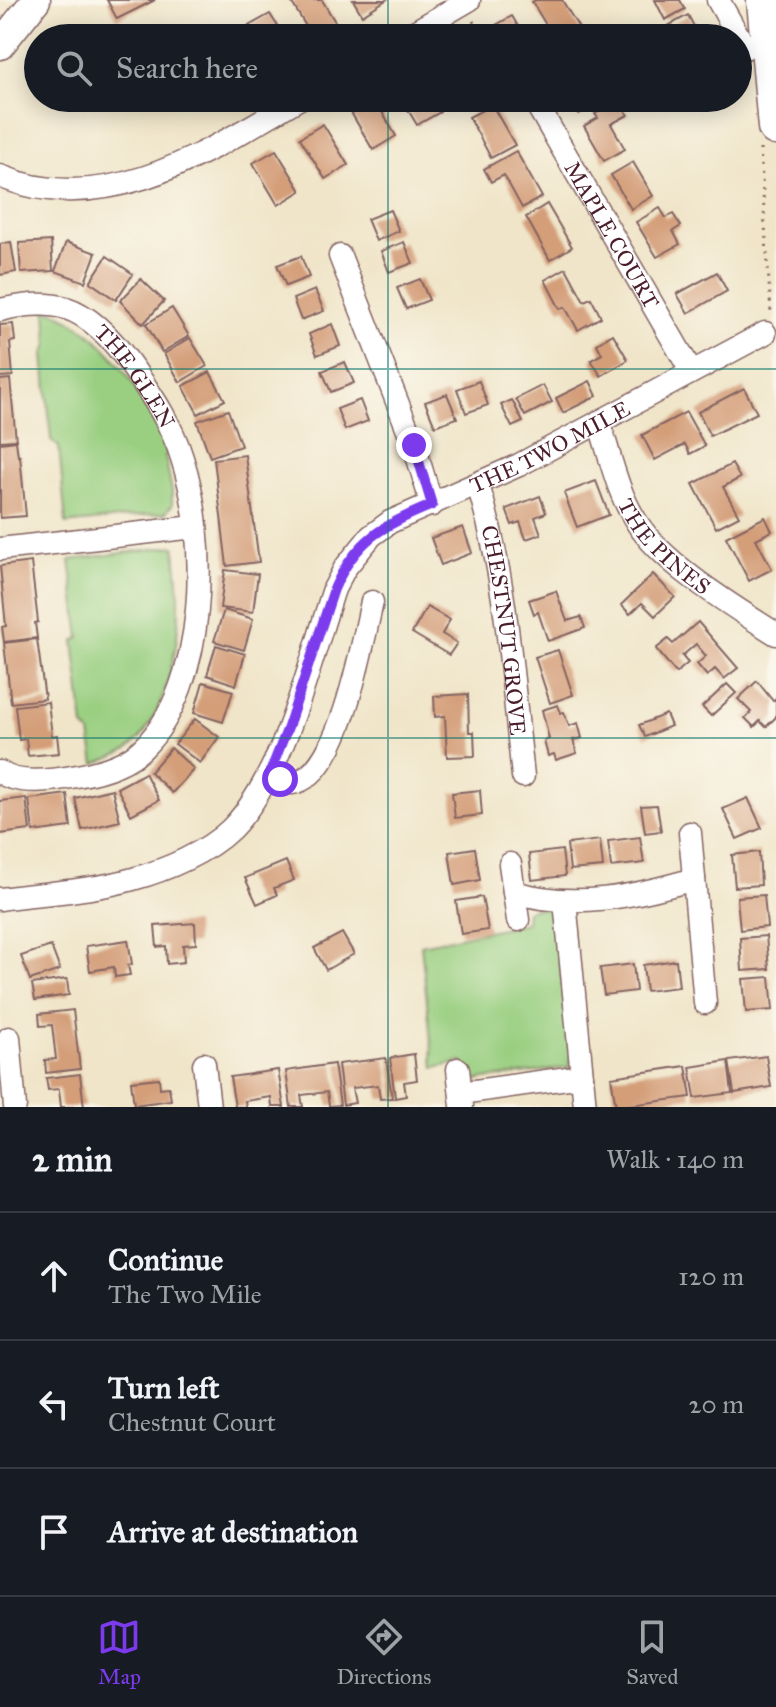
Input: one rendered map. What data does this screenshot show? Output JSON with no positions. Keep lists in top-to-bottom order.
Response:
{
  "streets": {
    "street": [
      "MAPLE COURT",
      "THE GLEN",
      "THE TWO MILE",
      "THE PINES",
      "CHESTNUT GROVE"
    ]
  },
  "crossings": [
    ["MAPLE COURT", "THE TWO MILE"],
    ["THE TWO MILE", "THE PINES"],
    ["THE TWO MILE", "CHESTNUT GROVE"]
  ],
  "page": {
    "search": "Search here",
    "heading": ["2 min", "Walk · 140 m"],
    "list": [
      ["Continue", "The Two Mile", "120 m"],
      ["Turn left", "Chestnut Court", "20 m"],
      "Arrive at destination"
    ],
    "nav": ["Map", "Directions", "Saved"]
  }
}
